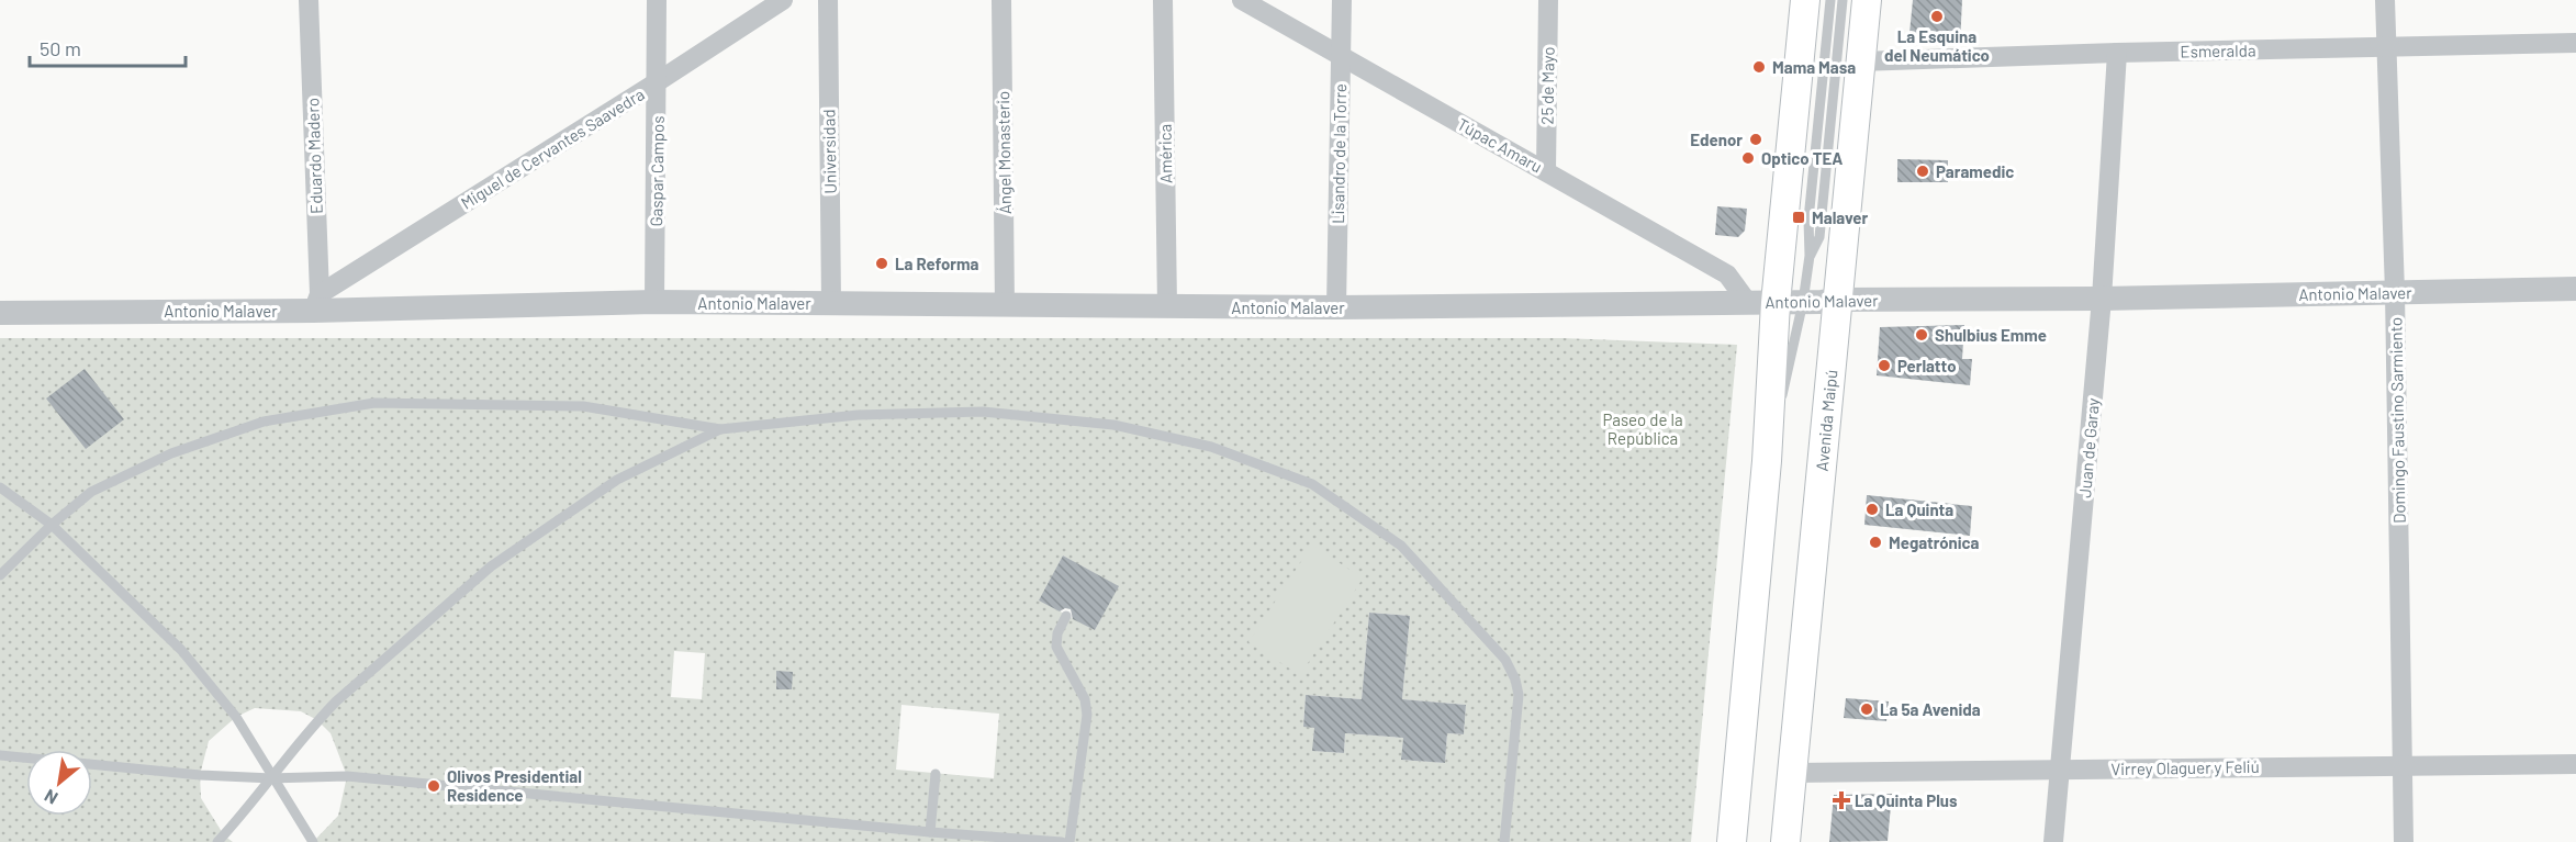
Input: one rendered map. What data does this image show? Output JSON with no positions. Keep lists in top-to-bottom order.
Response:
{
  "streets": {
    "main road": ["Avenida Maipú"],
    "street": [
      "Esmeralda",
      "25 de Mayo",
      "Túpac Amaru",
      "Miguel de Cervantes Saavedra",
      "Universidad",
      "Ángel Monasterio",
      "América",
      "Lisandro de la Torre",
      "Eduardo Madero",
      "Gaspar Campos",
      "Antonio Malaver",
      "Domingo Faustino Sarmiento",
      "Juan de Garay",
      "Virrey Olaguer y Feliú"
    ]
  },
  "crossings": [
    ["Esmeralda", "Domingo Faustino Sarmiento"],
    ["Esmeralda", "Avenida Maipú"],
    ["Esmeralda", "Juan de Garay"],
    ["25 de Mayo", "Túpac Amaru"],
    ["Túpac Amaru", "Lisandro de la Torre"],
    ["Túpac Amaru", "Antonio Malaver"],
    ["Miguel de Cervantes Saavedra", "Eduardo Madero"],
    ["Miguel de Cervantes Saavedra", "Gaspar Campos"],
    ["Miguel de Cervantes Saavedra", "Antonio Malaver"],
    ["Universidad", "Antonio Malaver"],
    ["Ángel Monasterio", "Antonio Malaver"],
    ["América", "Antonio Malaver"],
    ["Lisandro de la Torre", "Antonio Malaver"],
    ["Eduardo Madero", "Antonio Malaver"],
    ["Gaspar Campos", "Antonio Malaver"],
    ["Antonio Malaver", "Domingo Faustino Sarmiento"],
    ["Antonio Malaver", "Avenida Maipú"],
    ["Antonio Malaver", "Juan de Garay"],
    ["Domingo Faustino Sarmiento", "Virrey Olaguer y Feliú"],
    ["Avenida Maipú", "Virrey Olaguer y Feliú"],
    ["Juan de Garay", "Virrey Olaguer y Feliú"]
  ],
  "parks": ["Paseo de la República"],
  "places": {
    "other": [
      "La Esquina del Neumático",
      "Mama Masa",
      "Edenor",
      "Optico TEA",
      "Paramedic",
      "La Reforma",
      "Shulbius Emme",
      "Perlatto",
      "La Quinta",
      "Megatrónica",
      "La 5a Avenida",
      "Olivos Presidential Residence"
    ],
    "transit": ["Malaver"],
    "health": ["La Quinta Plus"]
  },
  "scale_bar": "50 m",
  "north": "bottom left"
}
